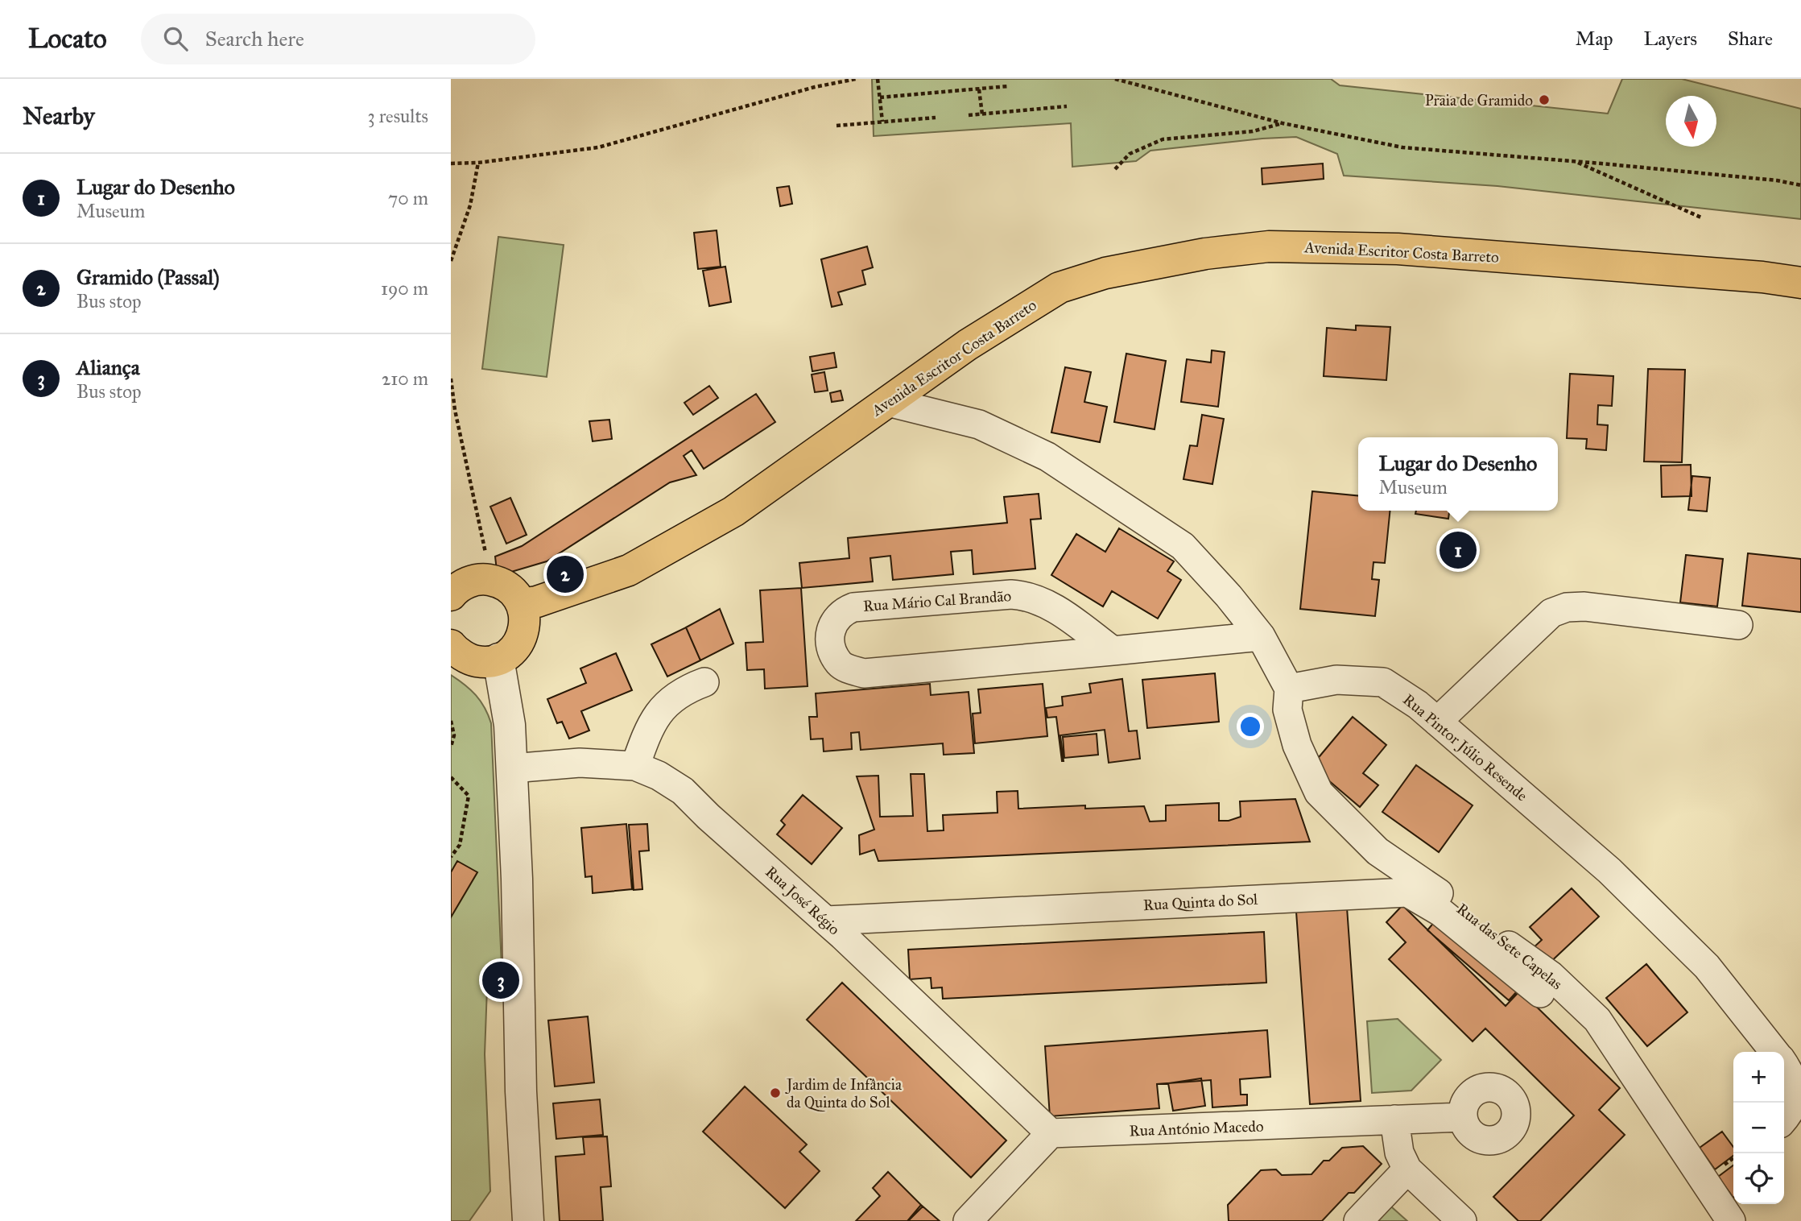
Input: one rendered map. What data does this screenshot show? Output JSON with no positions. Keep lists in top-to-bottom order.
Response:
{
  "streets": {
    "main road": ["Avenida Escritor Costa Barreto"],
    "street": [
      "Rua Mário Cal Brandão",
      "Rua Pintor Júlio Resende",
      "Rua José Régio",
      "Rua Quinta do Sol",
      "Rua das Sete Capelas",
      "Rua António Macedo"
    ]
  },
  "crossings": [
    ["Rua Pintor Júlio Resende", "Rua das Sete Capelas"],
    ["Rua José Régio", "Rua Quinta do Sol"],
    ["Rua José Régio", "Rua António Macedo"]
  ],
  "places": ["Praia de Gramido", "Jardim de Infância da Quinta do Sol"],
  "north": "bottom",
  "page": {
    "header": "Locato",
    "search": "Search here",
    "nav": ["Map", "Layers", "Share"],
    "heading": ["Nearby", "3 results"],
    "list": [
      {
        "mark": "1",
        "name": "Lugar do Desenho",
        "note": "Museum",
        "value": "70 m"
      },
      {
        "mark": "2",
        "name": "Gramido (Passal)",
        "note": "Bus stop",
        "value": "190 m"
      },
      {
        "mark": "3",
        "name": "Aliança",
        "note": "Bus stop",
        "value": "210 m"
      }
    ],
    "popup": ["Lugar do Desenho", "Museum"],
    "pins": ["1", "2", "3"],
    "map_buttons": ["+", "−"]
  }
}
